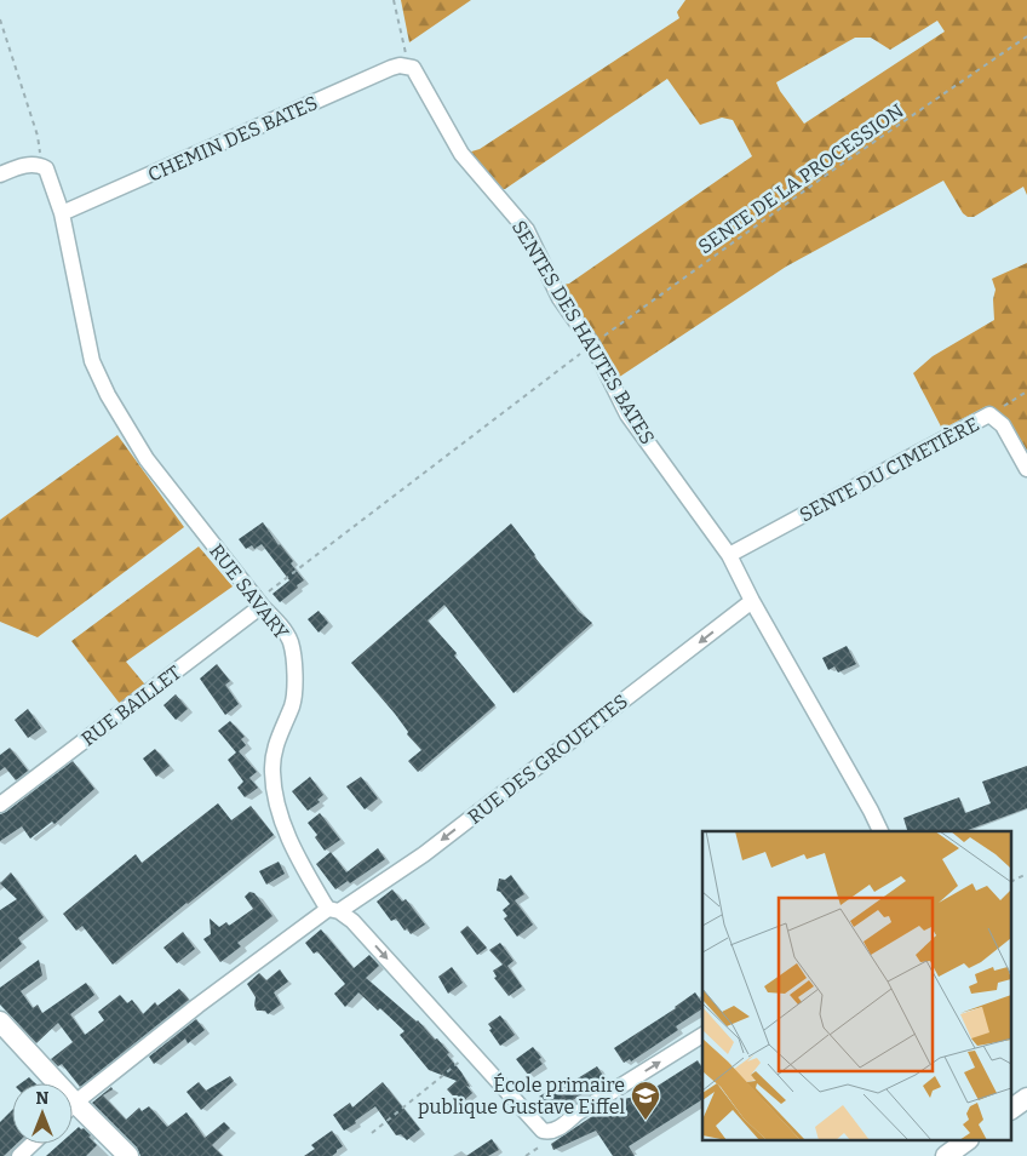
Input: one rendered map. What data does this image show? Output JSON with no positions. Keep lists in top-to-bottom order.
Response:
{
  "streets": {
    "street": [
      "CHEMIN DES BATES",
      "SENTES DES HAUTES BATES",
      "SENTE DU CIMETIÈRE",
      "RUE SAVARY",
      "RUE BAILLET",
      "RUE DES GROUETTES"
    ],
    "path": ["SENTE DE LA PROCESSION"]
  },
  "crossings": [
    ["CHEMIN DES BATES", "SENTES DES HAUTES BATES"],
    ["CHEMIN DES BATES", "RUE SAVARY"],
    ["SENTE DE LA PROCESSION", "SENTES DES HAUTES BATES"],
    ["SENTE DE LA PROCESSION", "RUE SAVARY"],
    ["SENTE DE LA PROCESSION", "RUE BAILLET"],
    ["SENTES DES HAUTES BATES", "SENTE DU CIMETIÈRE"],
    ["SENTES DES HAUTES BATES", "RUE DES GROUETTES"],
    ["RUE SAVARY", "RUE BAILLET"],
    ["RUE SAVARY", "RUE DES GROUETTES"]
  ],
  "one_way": ["RUE DES GROUETTES"],
  "places": {
    "school or university": ["École primaire publique Gustave Eiffel"]
  },
  "north": "top"
}
